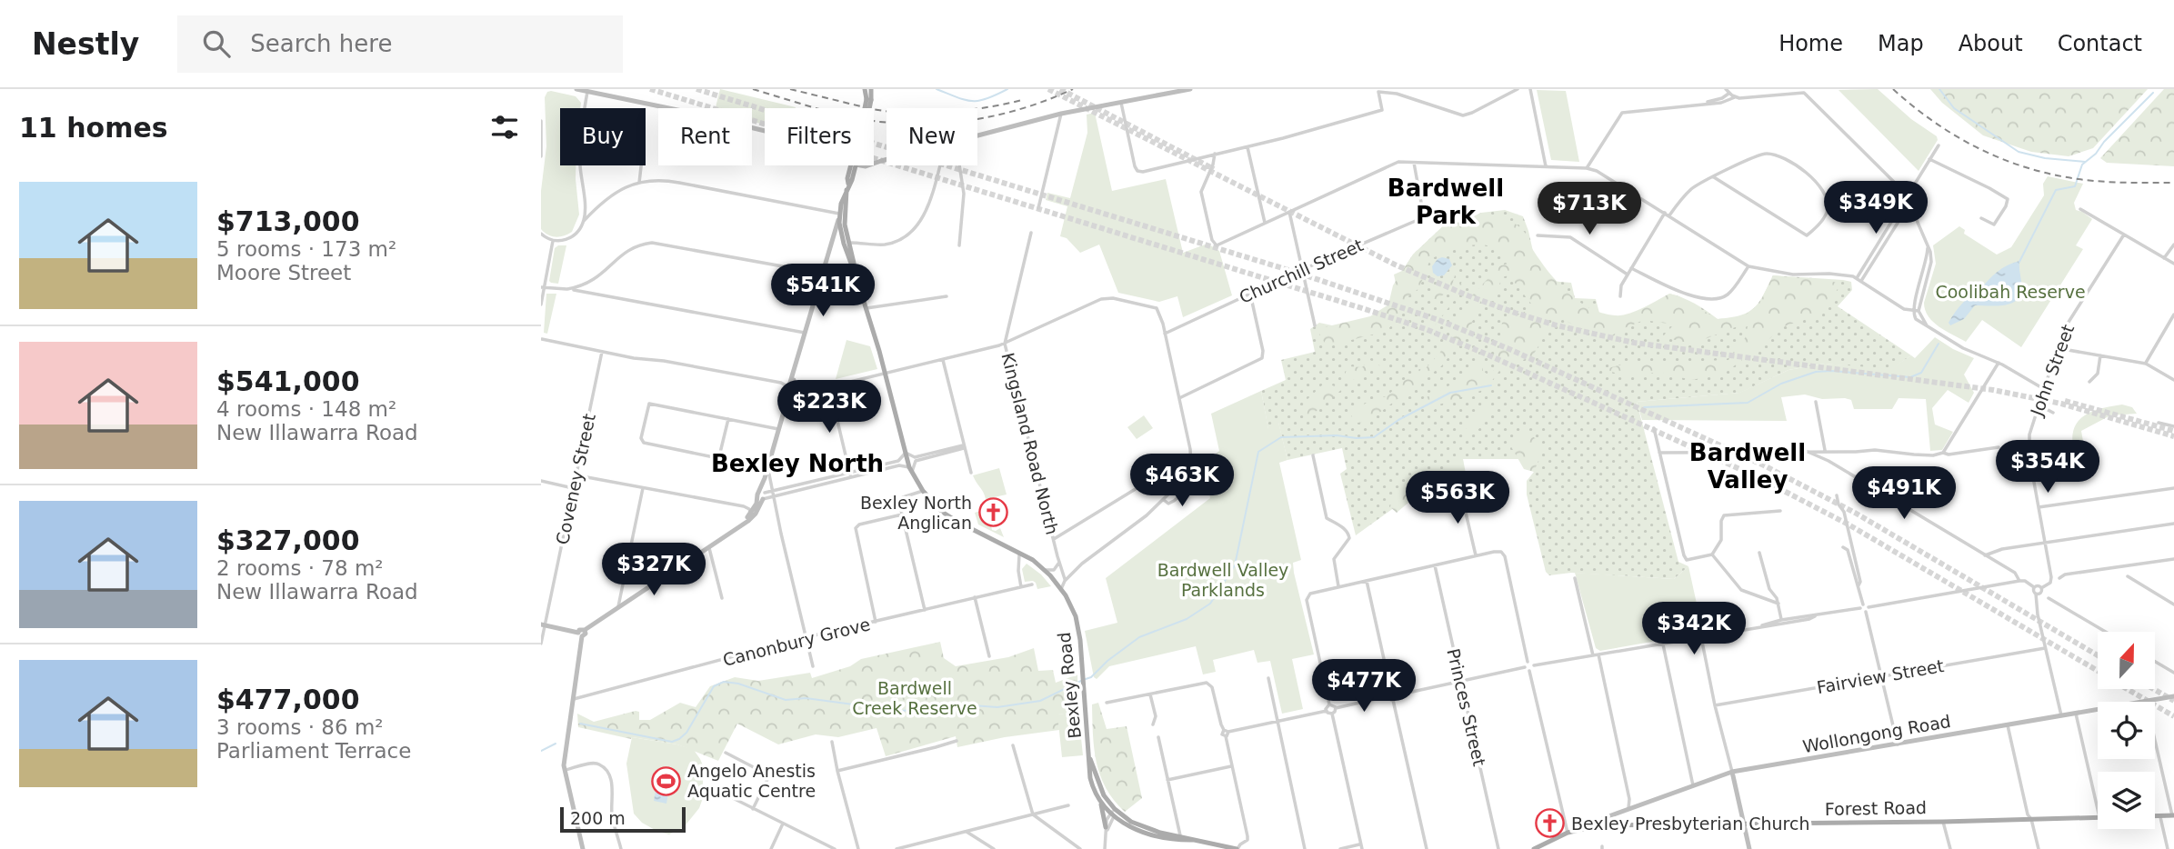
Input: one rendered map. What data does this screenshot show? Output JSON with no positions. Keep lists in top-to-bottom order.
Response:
{
  "streets": {
    "main road": ["Bexley Road", "Wollongong Road", "Forest Road"],
    "street": [
      "Churchill Street",
      "John Street",
      "Kingsland Road North",
      "Coveney Street",
      "Canonbury Grove",
      "Fairview Street",
      "Princes Street"
    ]
  },
  "crossings": [
    ["Wollongong Road", "Forest Road"]
  ],
  "districts": ["Bardwell Park", "Bardwell Valley", "Bexley North"],
  "parks": ["Coolibah Reserve", "Bardwell Valley Parklands", "Bardwell Creek Reserve"],
  "places": {
    "church": ["Bexley North Anglican", "Bexley Presbyterian Church"],
    "sports": ["Angelo Anestis Aquatic Centre"]
  },
  "scale_bar": "200 m",
  "north": "top",
  "page": {
    "header": "Nestly",
    "search": "Search here",
    "nav": [
      "Home",
      "Map",
      "About",
      "Contact"
    ],
    "heading": "11 homes",
    "chip": [
      "Buy",
      "Rent",
      "Filters",
      "New"
    ],
    "list": [
      {
        "name": "$713,000",
        "note": "5 rooms · 173 m² · Moore Street"
      },
      {
        "name": "$541,000",
        "note": "4 rooms · 148 m² · New Illawarra Road"
      },
      {
        "name": "$327,000",
        "note": "2 rooms · 78 m² · New Illawarra Road"
      },
      {
        "name": "$477,000",
        "note": "3 rooms · 86 m² · Parliament Terrace"
      }
    ],
    "price": [
      "$349K",
      "$713K",
      "$541K",
      "$223K",
      "$354K",
      "$463K",
      "$491K",
      "$563K",
      "$327K",
      "$342K",
      "$477K"
    ],
    "scale": "200 m"
  }
}
